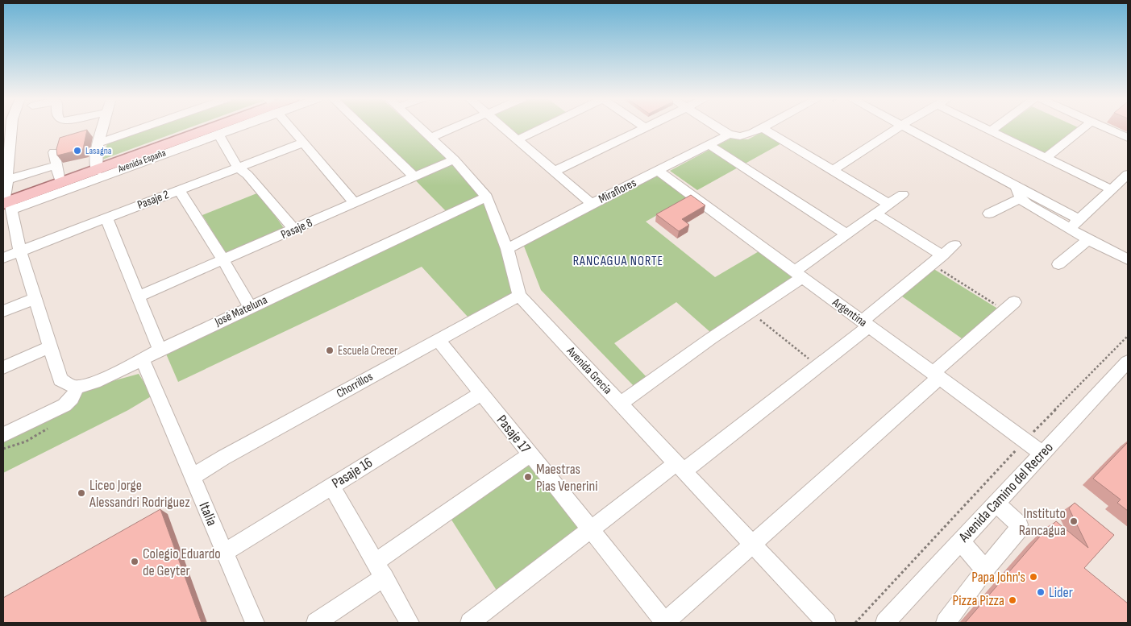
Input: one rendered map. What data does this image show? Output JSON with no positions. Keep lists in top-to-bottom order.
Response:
{
  "streets": {
    "main road": ["Avenida España"],
    "street": [
      "Miraflores",
      "Pasaje 2",
      "Pasaje 8",
      "José Mateluna",
      "Argentina",
      "Avenida Grecia",
      "Chorrillos",
      "Pasaje 17",
      "Pasaje 16",
      "Avenida Camino del Recreo",
      "Italia"
    ]
  },
  "crossings": [
    ["Miraflores", "Argentina"],
    ["Miraflores", "Avenida Grecia"],
    ["Pasaje 8", "Avenida Grecia"],
    ["José Mateluna", "Avenida Grecia"],
    ["José Mateluna", "Italia"],
    ["Argentina", "Avenida Camino del Recreo"],
    ["Avenida Grecia", "Chorrillos"],
    ["Chorrillos", "Pasaje 17"],
    ["Chorrillos", "Italia"],
    ["Pasaje 17", "Pasaje 16"],
    ["Pasaje 16", "Italia"]
  ],
  "districts": ["RANCAGUA NORTE"],
  "places": [
    "Lasagna",
    "Escuela Crecer",
    "Maestras Pias Venerini",
    "Liceo Jorge Alessandri Rodriguez",
    "Instituto Rancagua",
    "Colegio Eduardo de Geyter",
    "Papa John's",
    "Lider",
    "Pizza Pizza"
  ]
}
